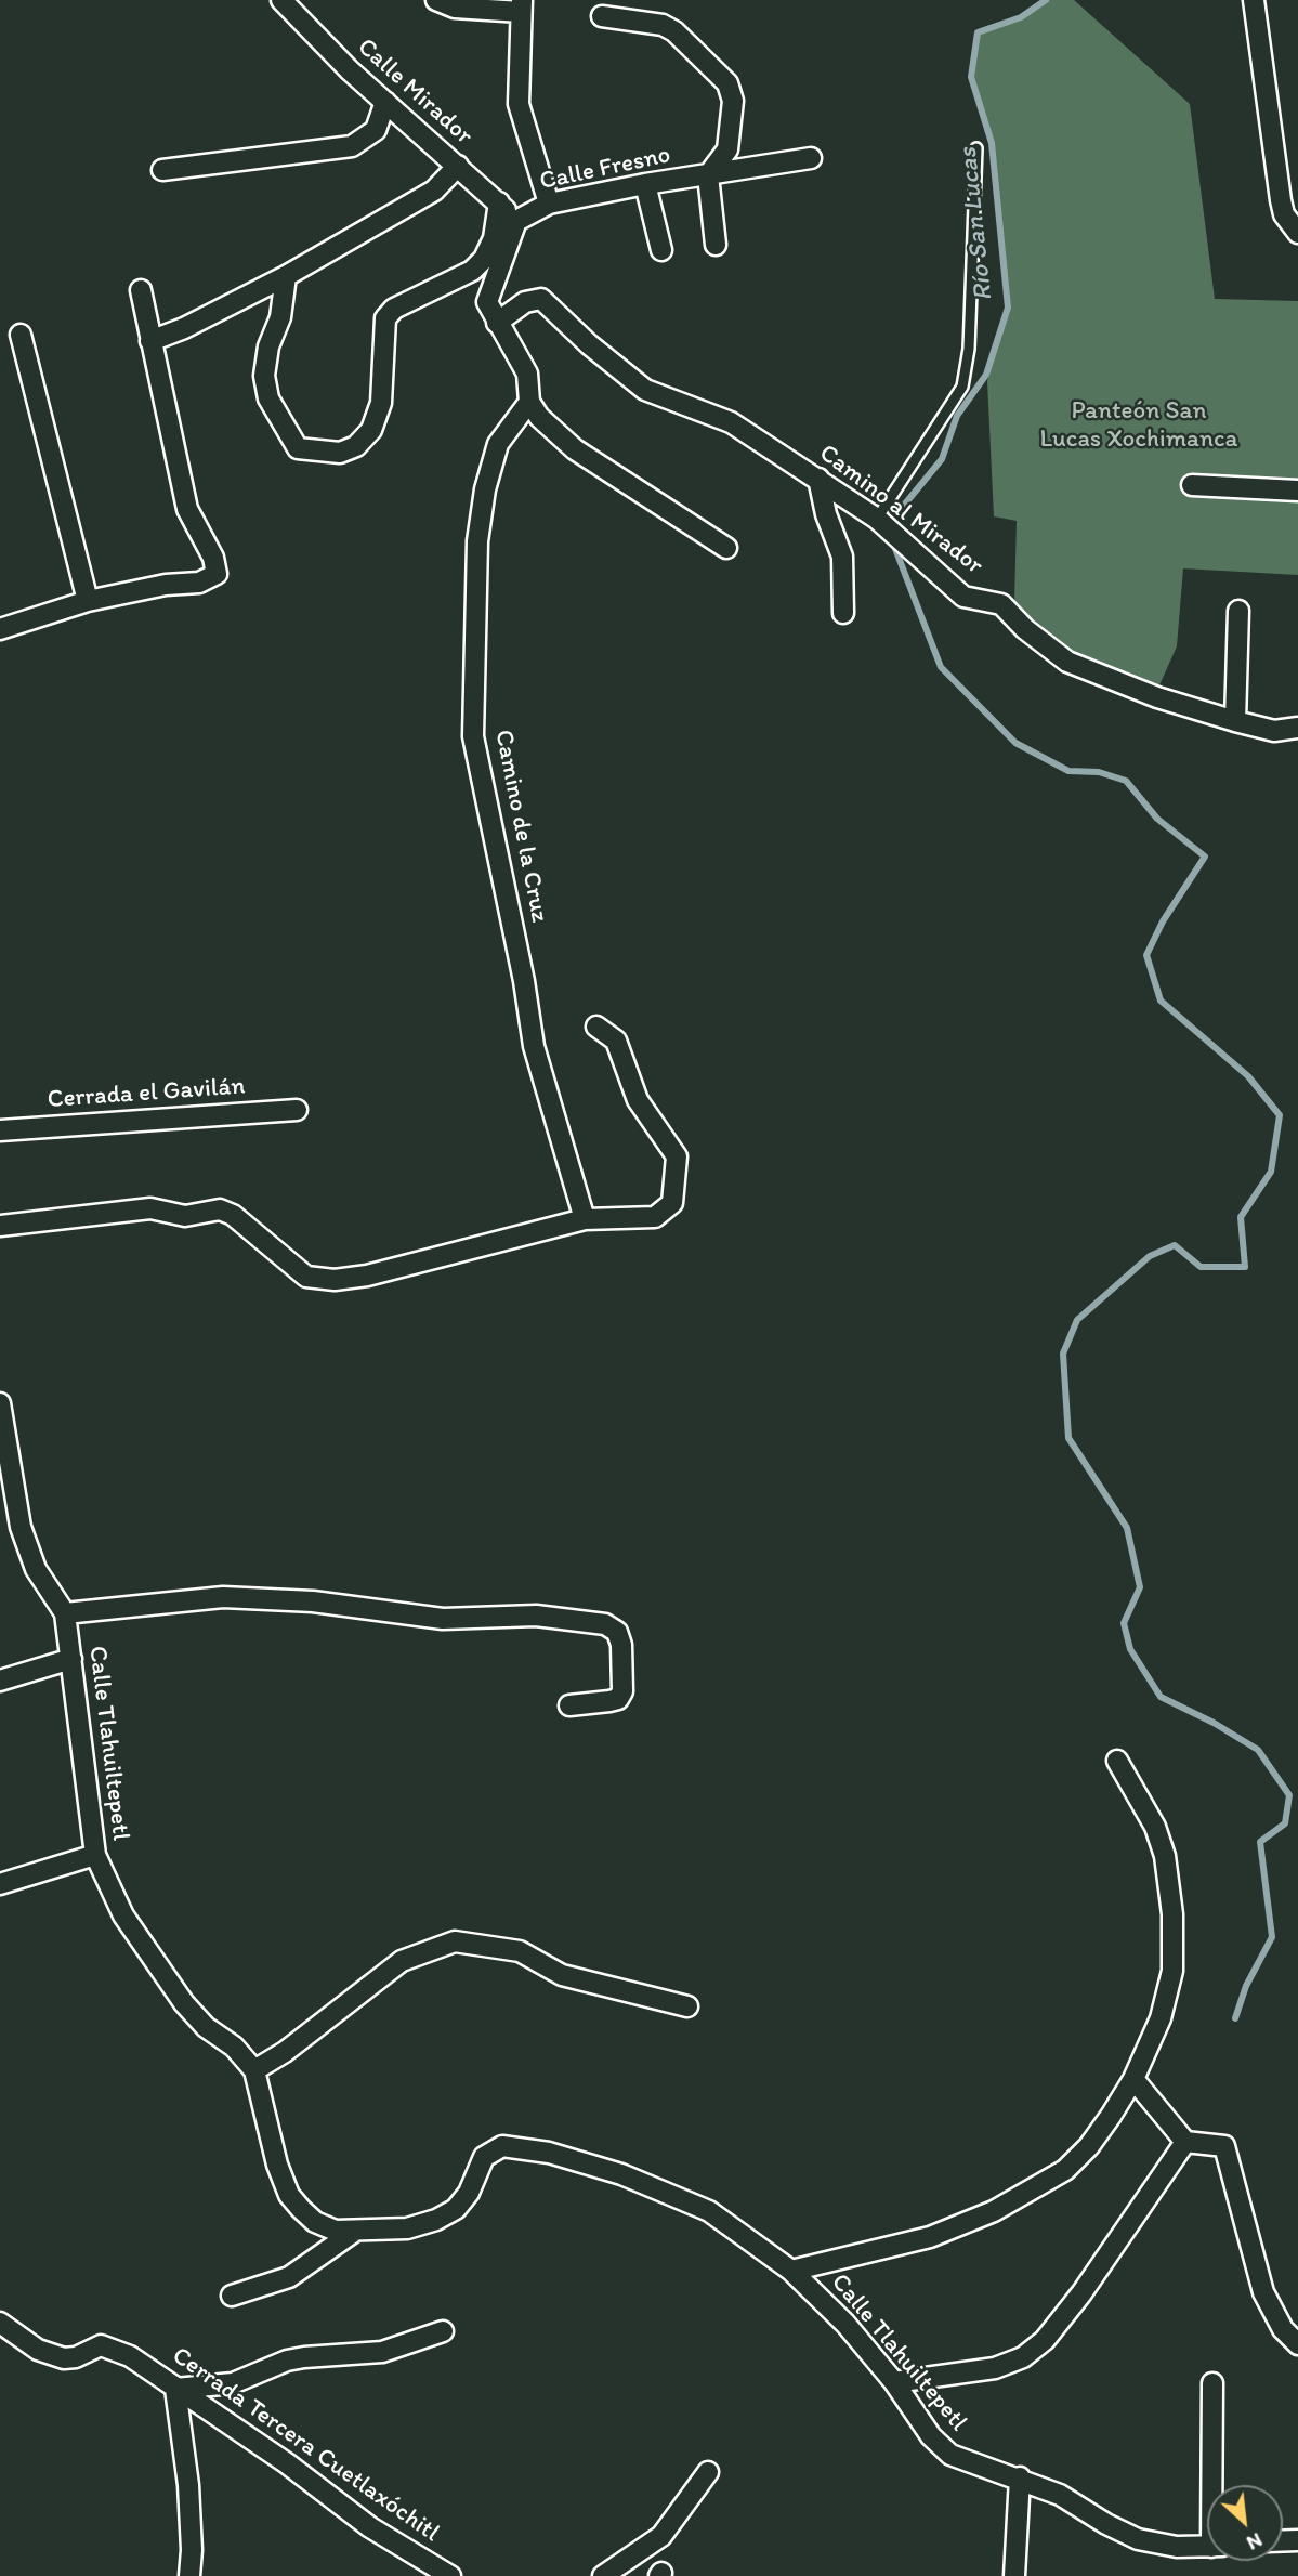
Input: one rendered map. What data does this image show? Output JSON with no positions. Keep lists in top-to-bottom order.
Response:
{
  "streets": {
    "street": [
      "Calle Mirador",
      "Calle Fresno",
      "Camino al Mirador",
      "Camino de la Cruz",
      "Cerrada el Gavilán",
      "Calle Tlahuiltepetl",
      "Cerrada Tercera Cuetlaxóchitl"
    ]
  },
  "crossings": [
    ["Calle Mirador", "Calle Fresno"],
    ["Calle Fresno", "Camino al Mirador"],
    ["Calle Fresno", "Camino de la Cruz"]
  ],
  "water": ["Río San Lucas"],
  "parks": ["Panteón San Lucas Xochimanca"],
  "north": "bottom right"
}
